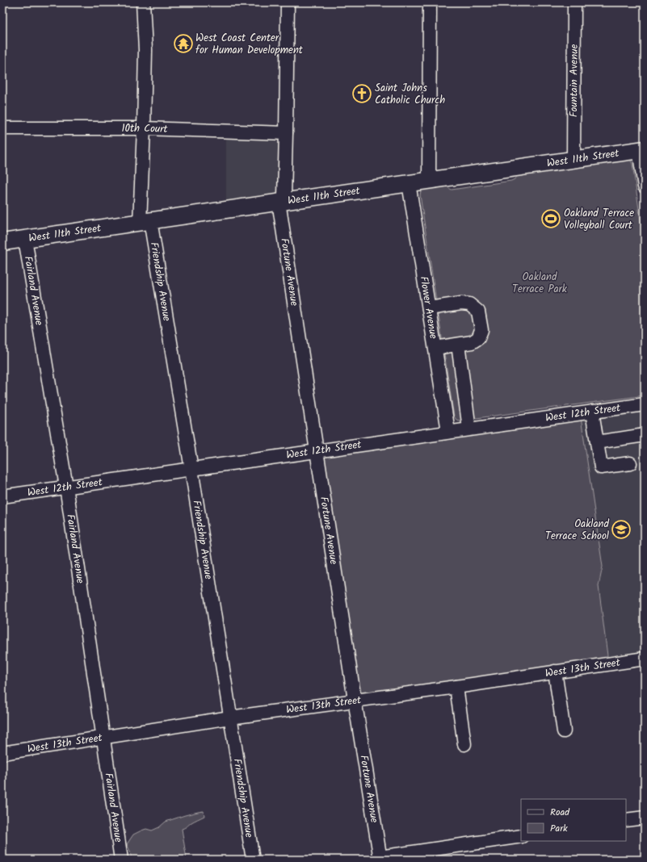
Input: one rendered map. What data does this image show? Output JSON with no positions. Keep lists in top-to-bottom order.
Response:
{
  "streets": {
    "main road": ["West 11th Street"],
    "street": [
      "Fountain Avenue",
      "10th Court",
      "Fortune Avenue",
      "Friendship Avenue",
      "Fairland Avenue",
      "Flower Avenue",
      "West 12th Street",
      "West 13th Street"
    ]
  },
  "crossings": [
    ["Fountain Avenue", "West 11th Street"],
    ["10th Court", "Fortune Avenue"],
    ["10th Court", "Friendship Avenue"],
    ["West 11th Street", "Fortune Avenue"],
    ["West 11th Street", "Friendship Avenue"],
    ["West 11th Street", "Fairland Avenue"],
    ["West 11th Street", "Flower Avenue"],
    ["Fortune Avenue", "West 12th Street"],
    ["Fortune Avenue", "West 13th Street"],
    ["Friendship Avenue", "West 12th Street"],
    ["Friendship Avenue", "West 13th Street"],
    ["Fairland Avenue", "West 12th Street"],
    ["Fairland Avenue", "West 13th Street"],
    ["Flower Avenue", "West 12th Street"]
  ],
  "parks": ["Oakland Terrace Park"],
  "places": {
    "temple": ["West Coast Center for Human Development"],
    "church": ["Saint Johns Catholic Church"],
    "sports": ["Oakland Terrace Volleyball Court"],
    "school or university": ["Oakland Terrace School"]
  },
  "legend": ["Road", "Park"]
}
